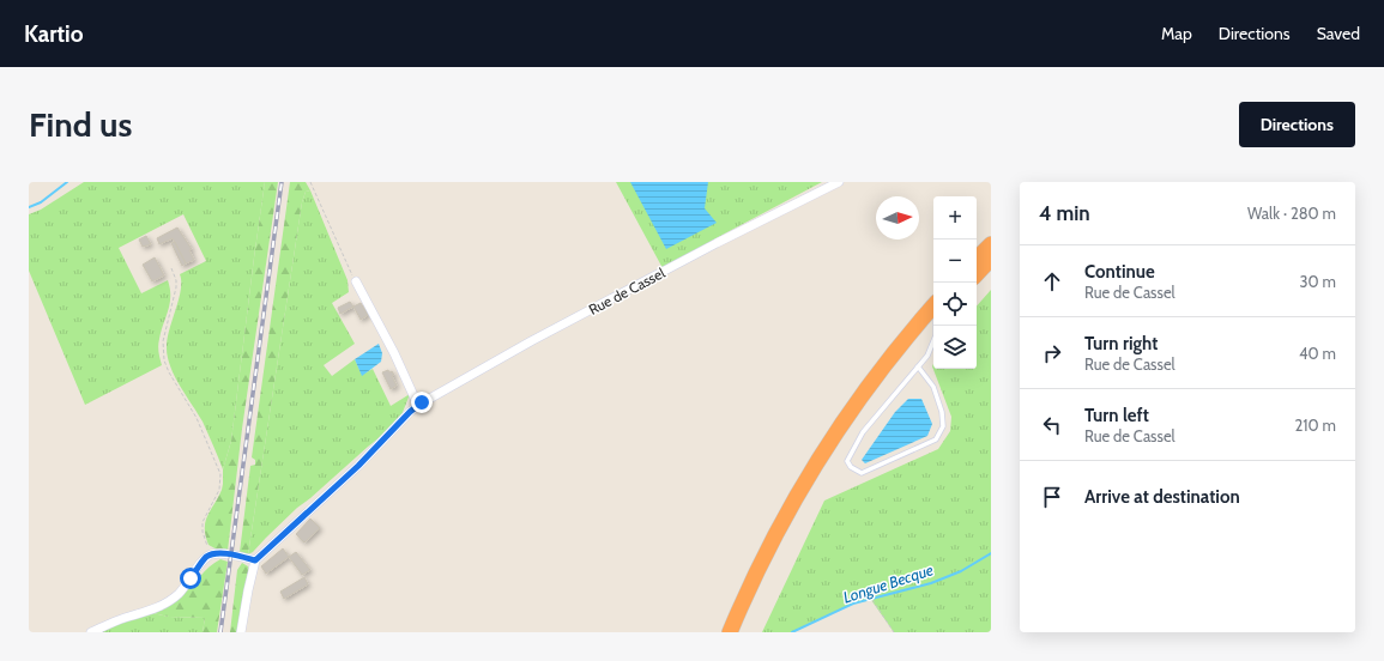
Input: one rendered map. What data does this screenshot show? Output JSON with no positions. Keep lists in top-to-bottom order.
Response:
{
  "streets": {
    "street": ["Rue de Cassel"]
  },
  "water": ["Longue Becque"],
  "north": "right",
  "page": {
    "header": "Kartio",
    "nav": ["Map", "Directions", "Saved"],
    "buttons": "Directions",
    "title": "Find us",
    "heading": ["4 min", "Walk · 280 m"],
    "map_buttons": ["+", "−"],
    "list": [
      ["Continue", "Rue de Cassel", "30 m"],
      ["Turn right", "Rue de Cassel", "40 m"],
      ["Turn left", "Rue de Cassel", "210 m"],
      "Arrive at destination"
    ]
  }
}
